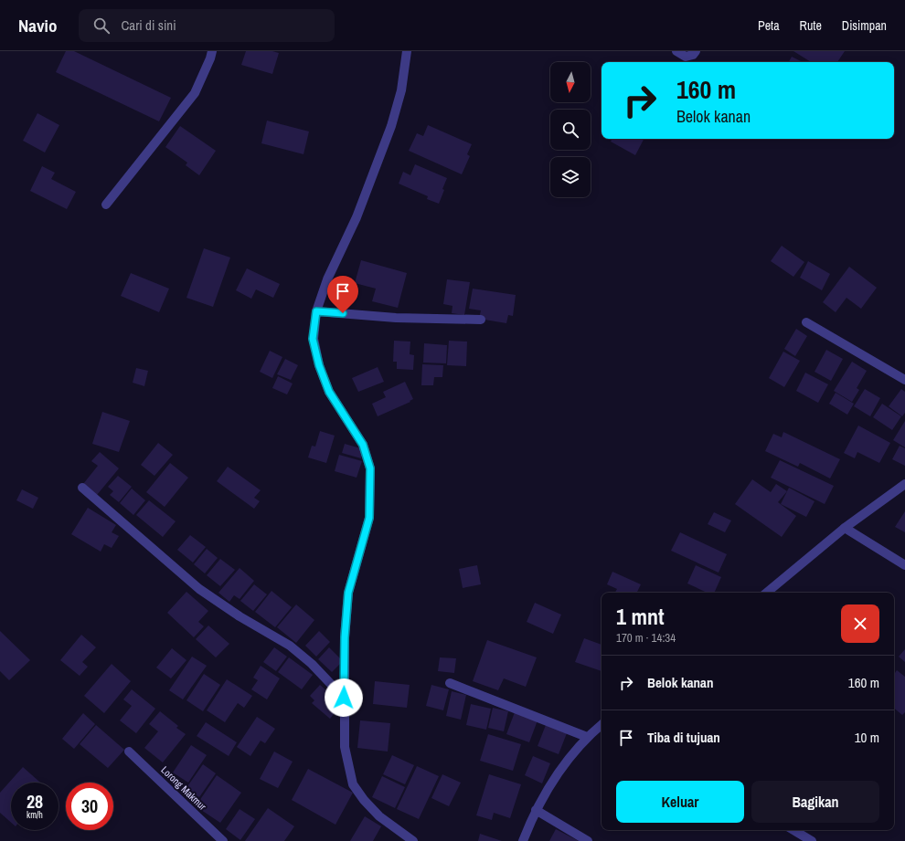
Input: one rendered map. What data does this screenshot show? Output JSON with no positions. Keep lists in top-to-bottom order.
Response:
{
  "streets": {
    "street": ["Lorong Makmur"]
  },
  "north": "bottom",
  "page": {
    "header": "Navio",
    "search": "Cari di sini",
    "nav": ["Peta", "Rute", "Disimpan"],
    "turn": ["160 m", "Belok kanan"],
    "heading": ["1 mnt", "170 m · 14:34"],
    "list": [
      {
        "name": "Belok kanan",
        "value": "160 m"
      },
      {
        "name": "Tiba di tujuan",
        "value": "10 m"
      }
    ],
    "buttons": ["Keluar", "Bagikan"],
    "speed": "28 km/h",
    "limit": "30"
  }
}
